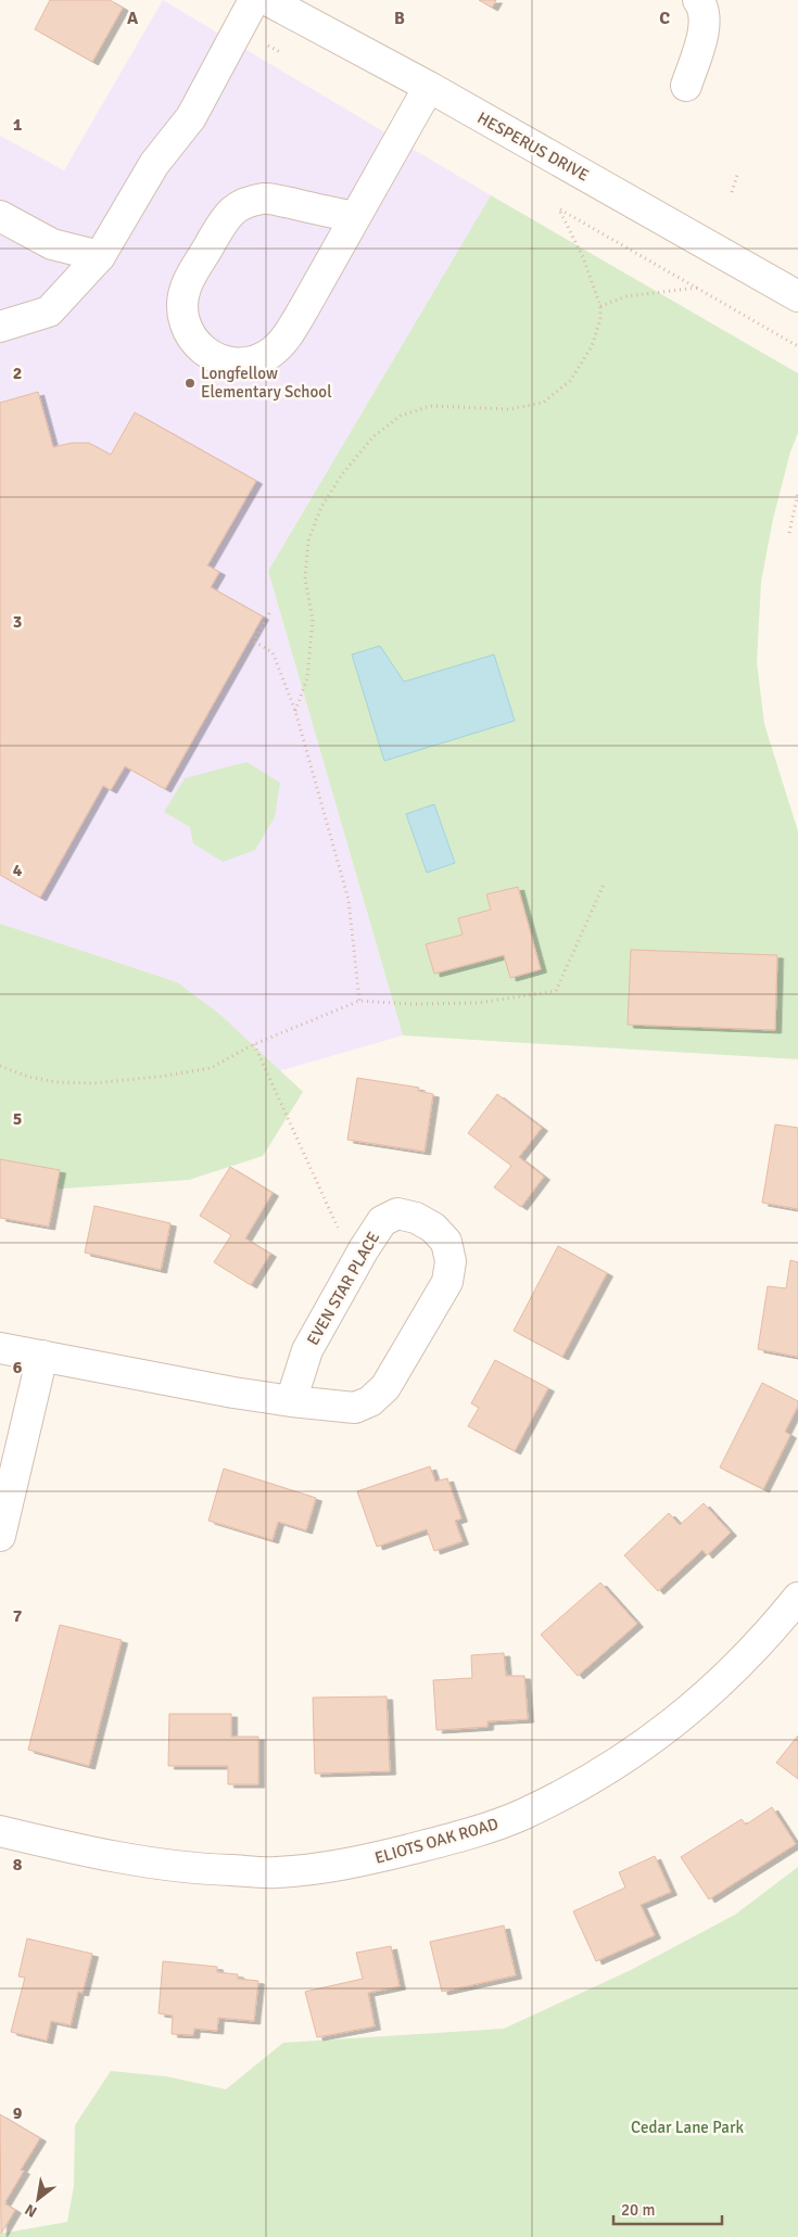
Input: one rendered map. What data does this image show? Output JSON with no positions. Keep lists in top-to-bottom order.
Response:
{
  "streets": {
    "street": ["HESPERUS DRIVE", "EVEN STAR PLACE", "ELIOTS OAK ROAD"]
  },
  "parks": ["Cedar Lane Park"],
  "places": ["Longfellow Elementary School"],
  "scale_bar": "20 m",
  "north": "bottom left",
  "grid": {
    "columns": ["A", "B", "C"],
    "rows": [
      "1",
      "2",
      "3",
      "4",
      "5",
      "6",
      "7",
      "8",
      "9"
    ]
  }
}
